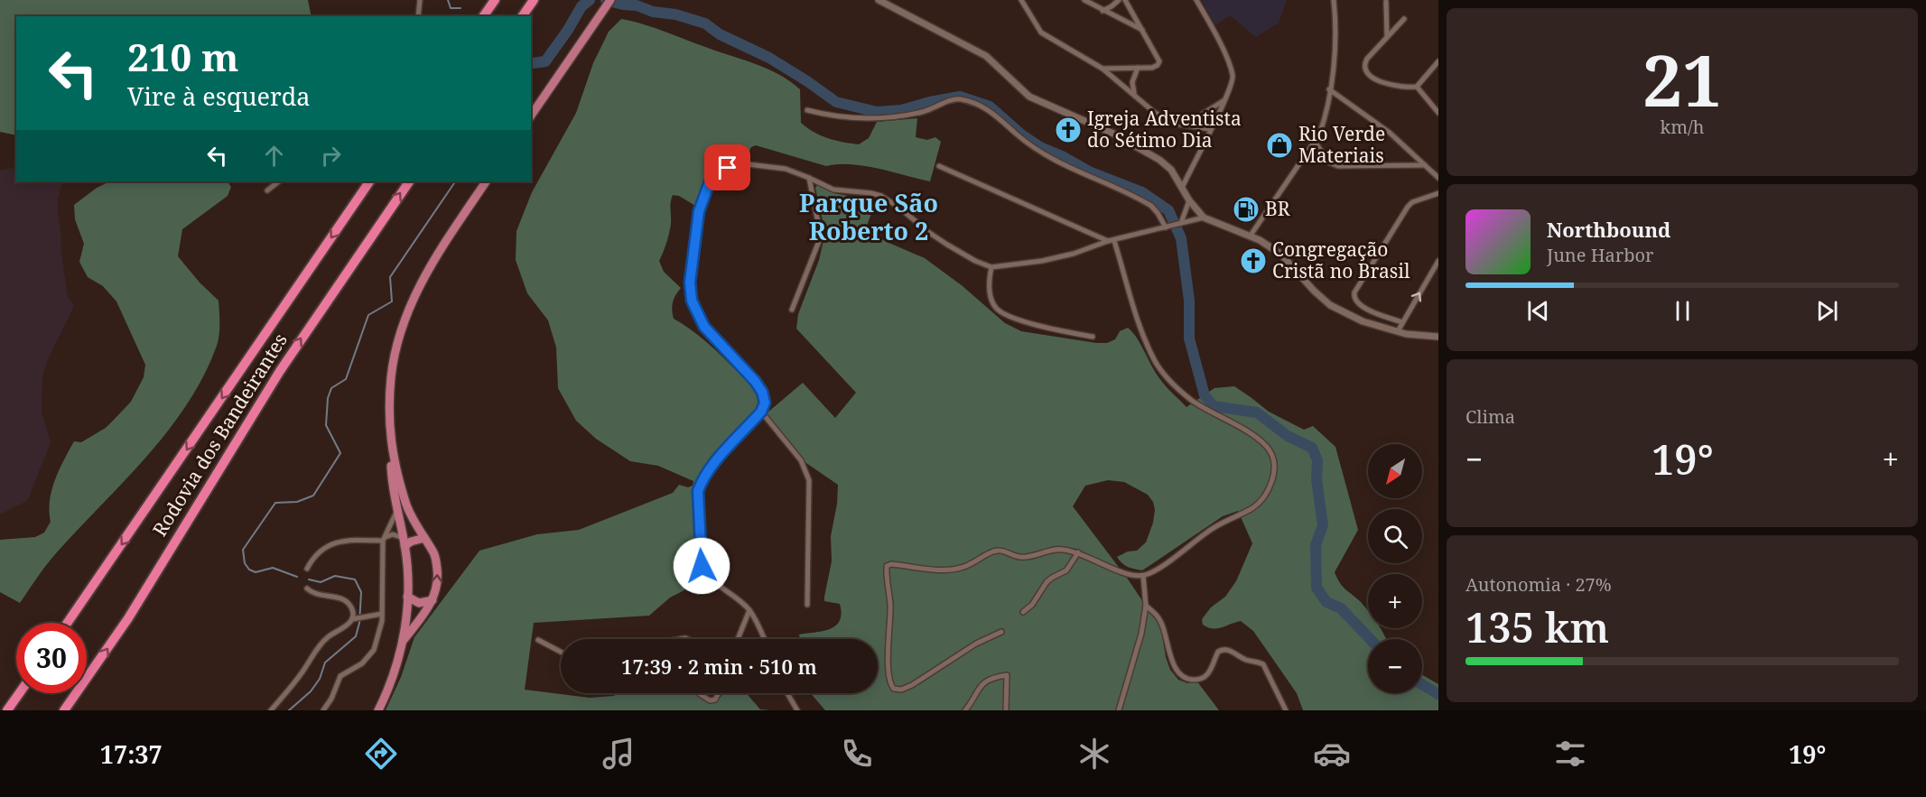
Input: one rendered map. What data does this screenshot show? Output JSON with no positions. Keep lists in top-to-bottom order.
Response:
{
  "streets": {
    "highway": ["Rodovia dos Bandeirantes"]
  },
  "districts": ["Parque São Roberto 2"],
  "places": {
    "church": ["Igreja Adventista do Sétimo Dia", "Congregação Cristã no Brasil"],
    "shop": ["Rio Verde Materiais"],
    "fuel station": ["BR"]
  },
  "north": "bottom left",
  "page": {
    "tile": [
      ["21", "km/h"],
      "Clima",
      ["Autonomia · 27%", "135 km"]
    ],
    "turn": ["210 m", "Vire à esquerda"],
    "song": ["Northbound", "June Harbor"],
    "heat": ["−", "19°", "+"],
    "map_buttons": ["+", "−"],
    "limit": "30",
    "trip": "17:39 · 2 min · 510 m",
    "tabs": ["17:37", "19°"]
  }
}
